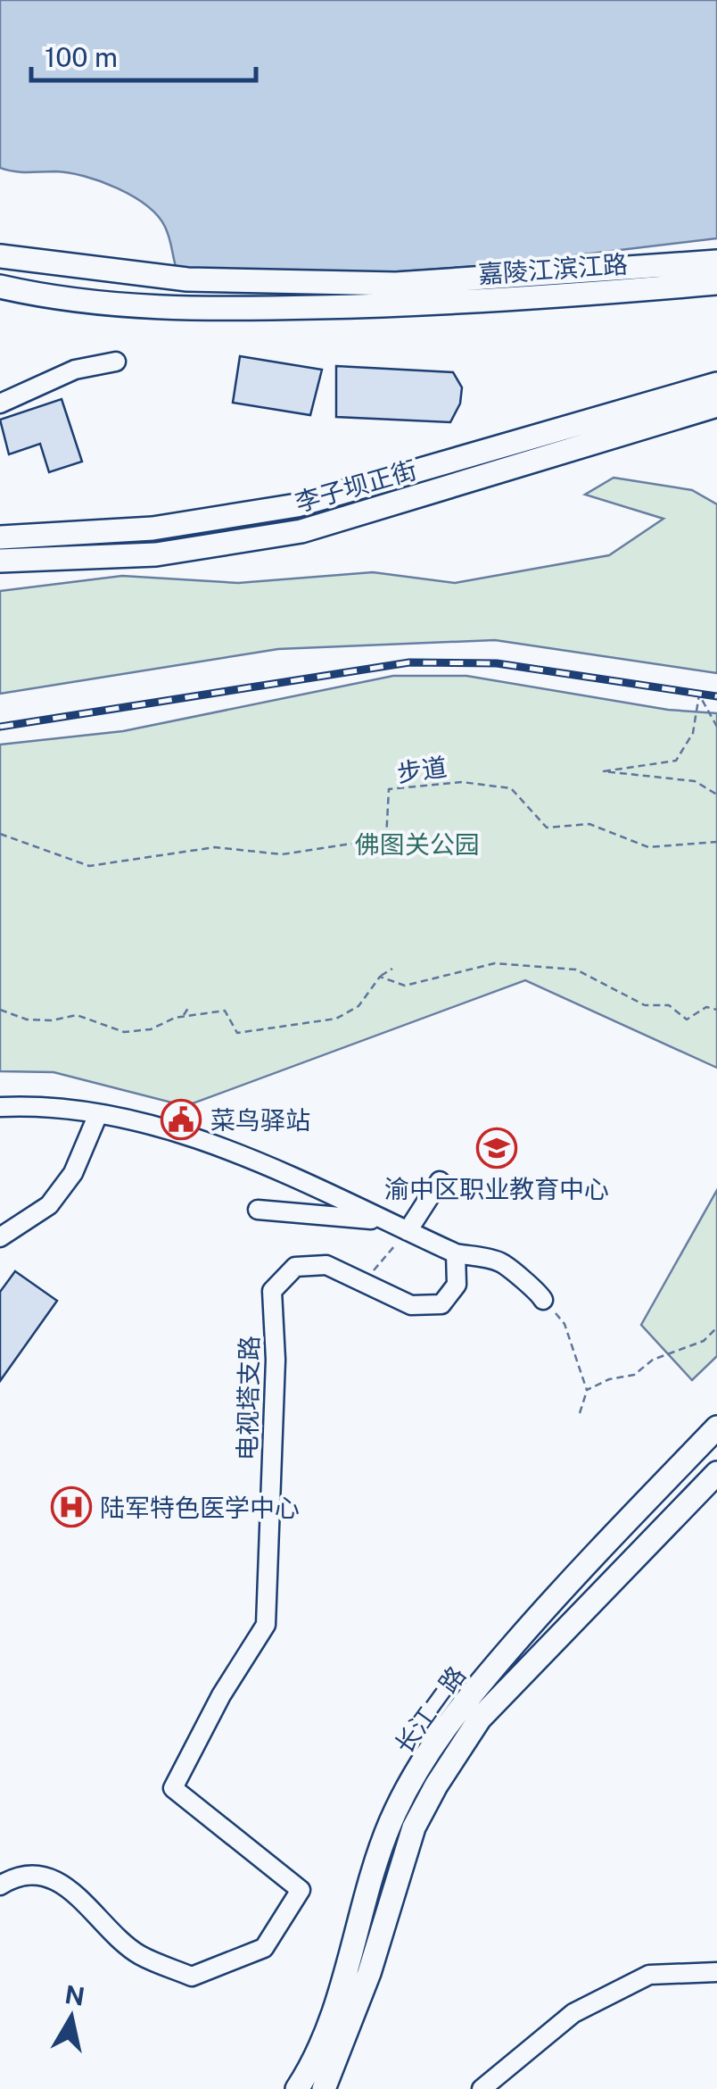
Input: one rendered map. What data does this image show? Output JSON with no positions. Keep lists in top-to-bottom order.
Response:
{
  "streets": {
    "main road": ["嘉陵江滨江路", "李子坝正街", "长江二路"],
    "street": ["电视塔支路"],
    "path": ["步道"]
  },
  "parks": ["佛图关公园"],
  "places": {
    "public building": ["菜鸟驿站"],
    "school or university": ["渝中区职业教育中心"],
    "hospital": ["陆军特色医学中心"]
  },
  "scale_bar": "100 m",
  "north": "top"
}
